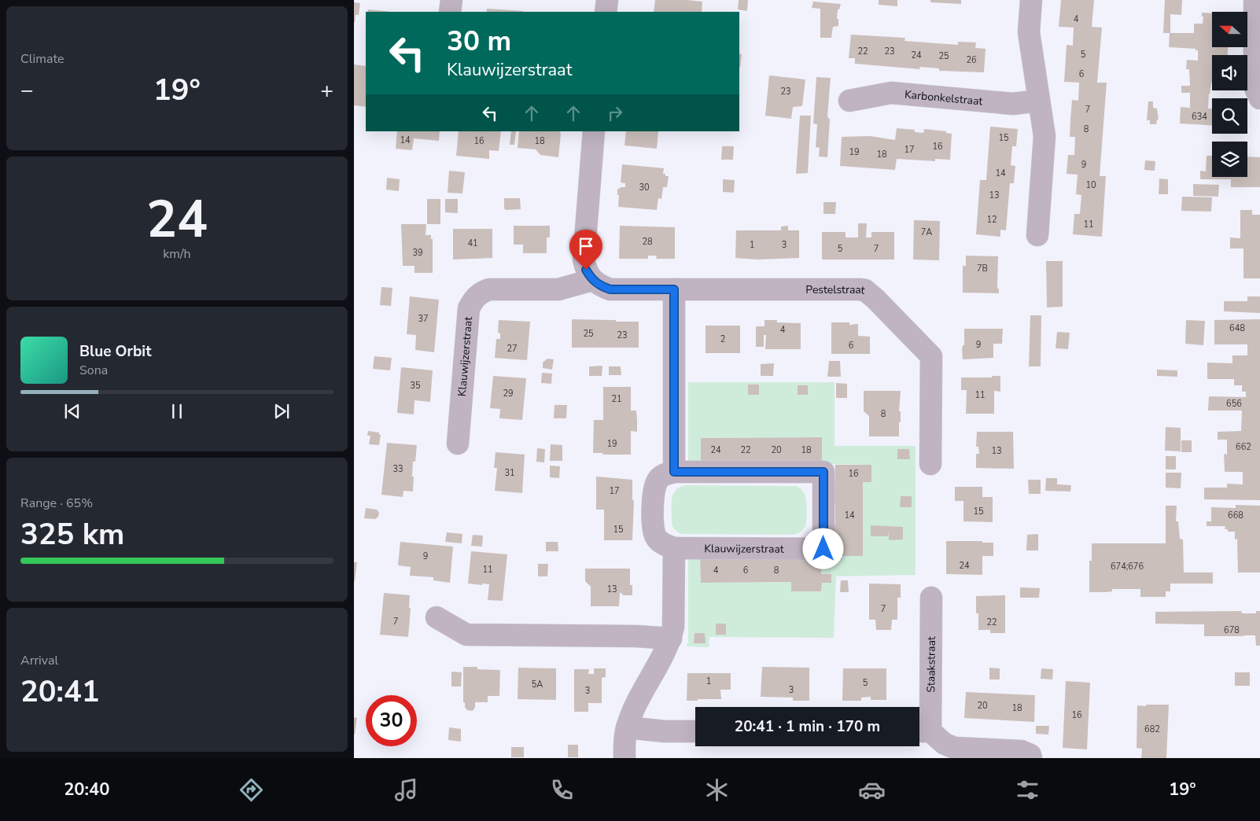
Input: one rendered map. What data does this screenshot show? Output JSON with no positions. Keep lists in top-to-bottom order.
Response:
{
  "streets": {
    "street": [
      "Karbonkelstraat",
      "Pestelstraat",
      "Klauwijzerstraat",
      "Staakstraat"
    ]
  },
  "house_numbers": [
    "4",
    "22",
    "23",
    "5",
    "24",
    "25",
    "26",
    "6",
    "23",
    "7",
    "634",
    "8",
    "15",
    "14",
    "16",
    "18",
    "16",
    "17",
    "19",
    "18",
    "9",
    "14",
    "10",
    "30",
    "13",
    "12",
    "11",
    "7A",
    "28",
    "41",
    "1",
    "3",
    "5",
    "7",
    "39",
    "7B",
    "37",
    "648",
    "4",
    "25",
    "23",
    "2",
    "9",
    "6",
    "27",
    "35",
    "29",
    "11",
    "21",
    "656",
    "8",
    "19",
    "662",
    "24",
    "22",
    "20",
    "18",
    "13",
    "33",
    "31",
    "16",
    "17",
    "15",
    "14",
    "668",
    "15",
    "9",
    "24",
    "674;676",
    "11",
    "4",
    "6",
    "8",
    "13",
    "7",
    "7",
    "22",
    "678",
    "1",
    "5",
    "5A",
    "3",
    "3",
    "20",
    "18",
    "16",
    "682"
  ],
  "north": "left",
  "page": {
    "tile": [
      "Climate",
      ["24", "km/h"],
      ["Range · 65%", "325 km"],
      ["Arrival", "20:41"]
    ],
    "turn": ["30 m", "Klauwijzerstraat"],
    "heat": ["−", "19°", "+"],
    "song": ["Blue Orbit", "Sona"],
    "limit": "30",
    "trip": "20:41 · 1 min · 170 m",
    "tabs": ["20:40", "19°"]
  }
}
